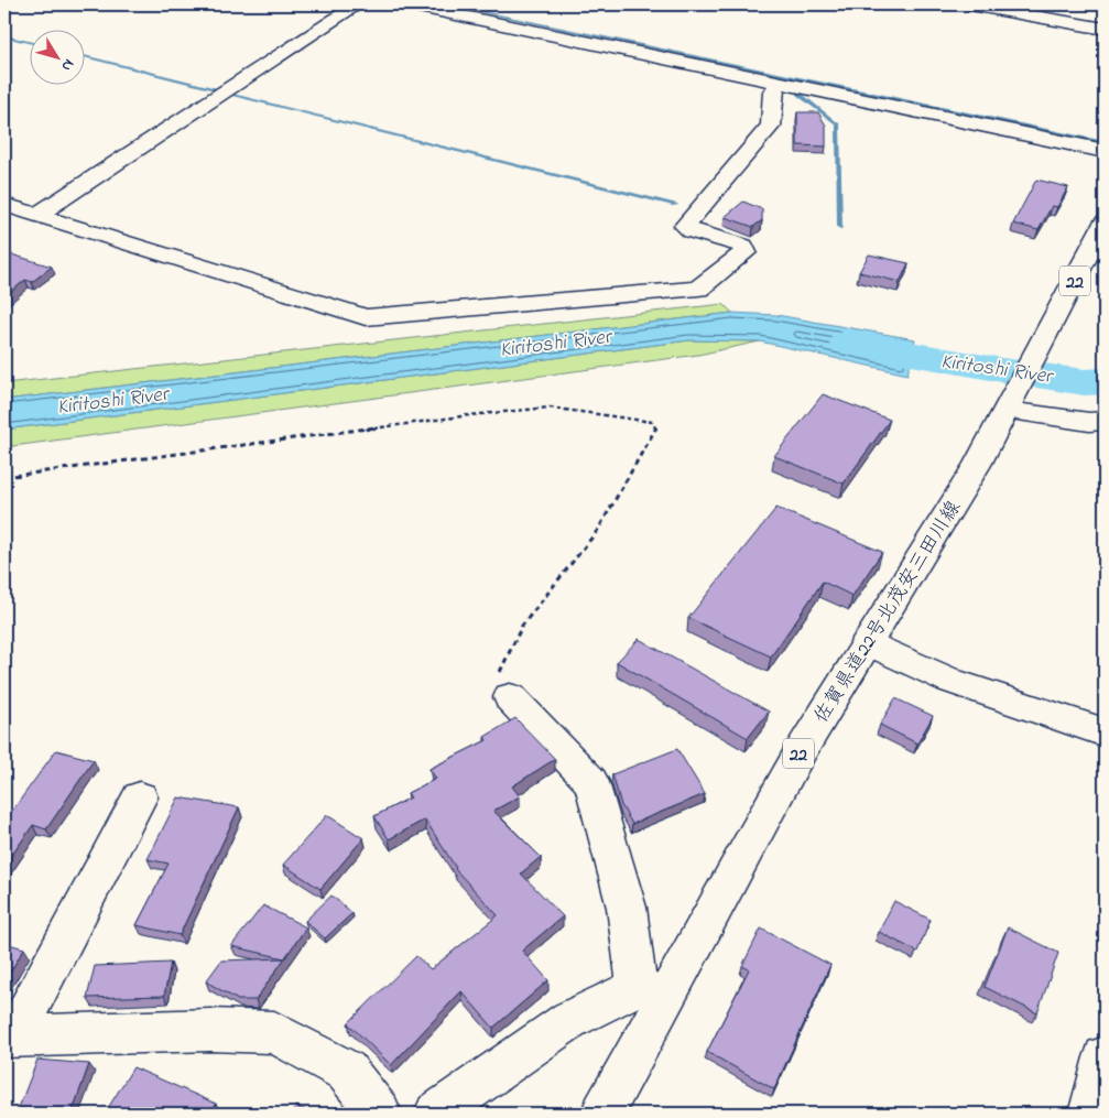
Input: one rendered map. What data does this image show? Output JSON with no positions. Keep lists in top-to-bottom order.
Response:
{
  "streets": {
    "street": ["22", "佐賀県道22号北茂安三田川線"]
  },
  "water": ["Kiritoshi River"],
  "north": "bottom right"
}
